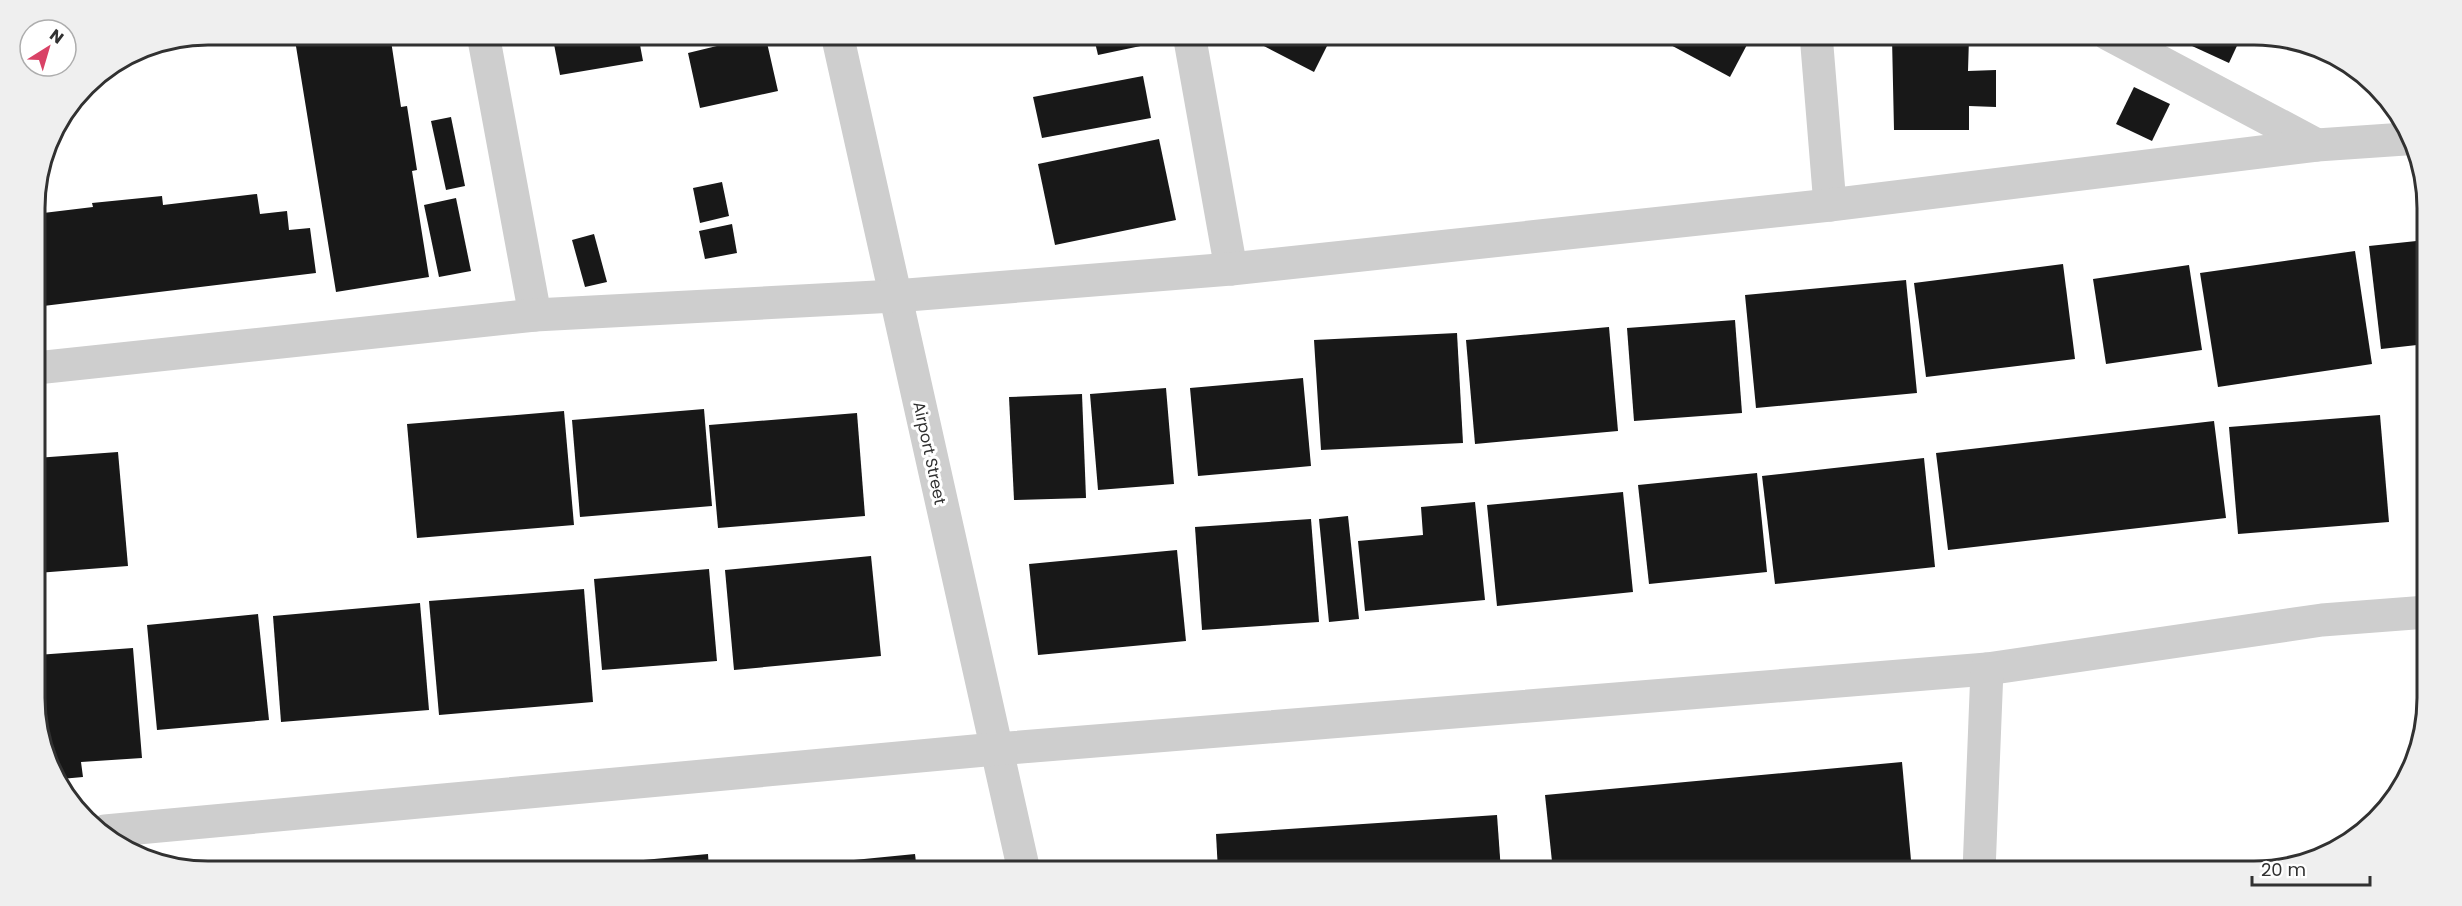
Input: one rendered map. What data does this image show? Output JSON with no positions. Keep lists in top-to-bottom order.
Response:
{
  "streets": {
    "street": ["Airport Street"]
  },
  "scale_bar": "20 m",
  "north": "top right"
}
